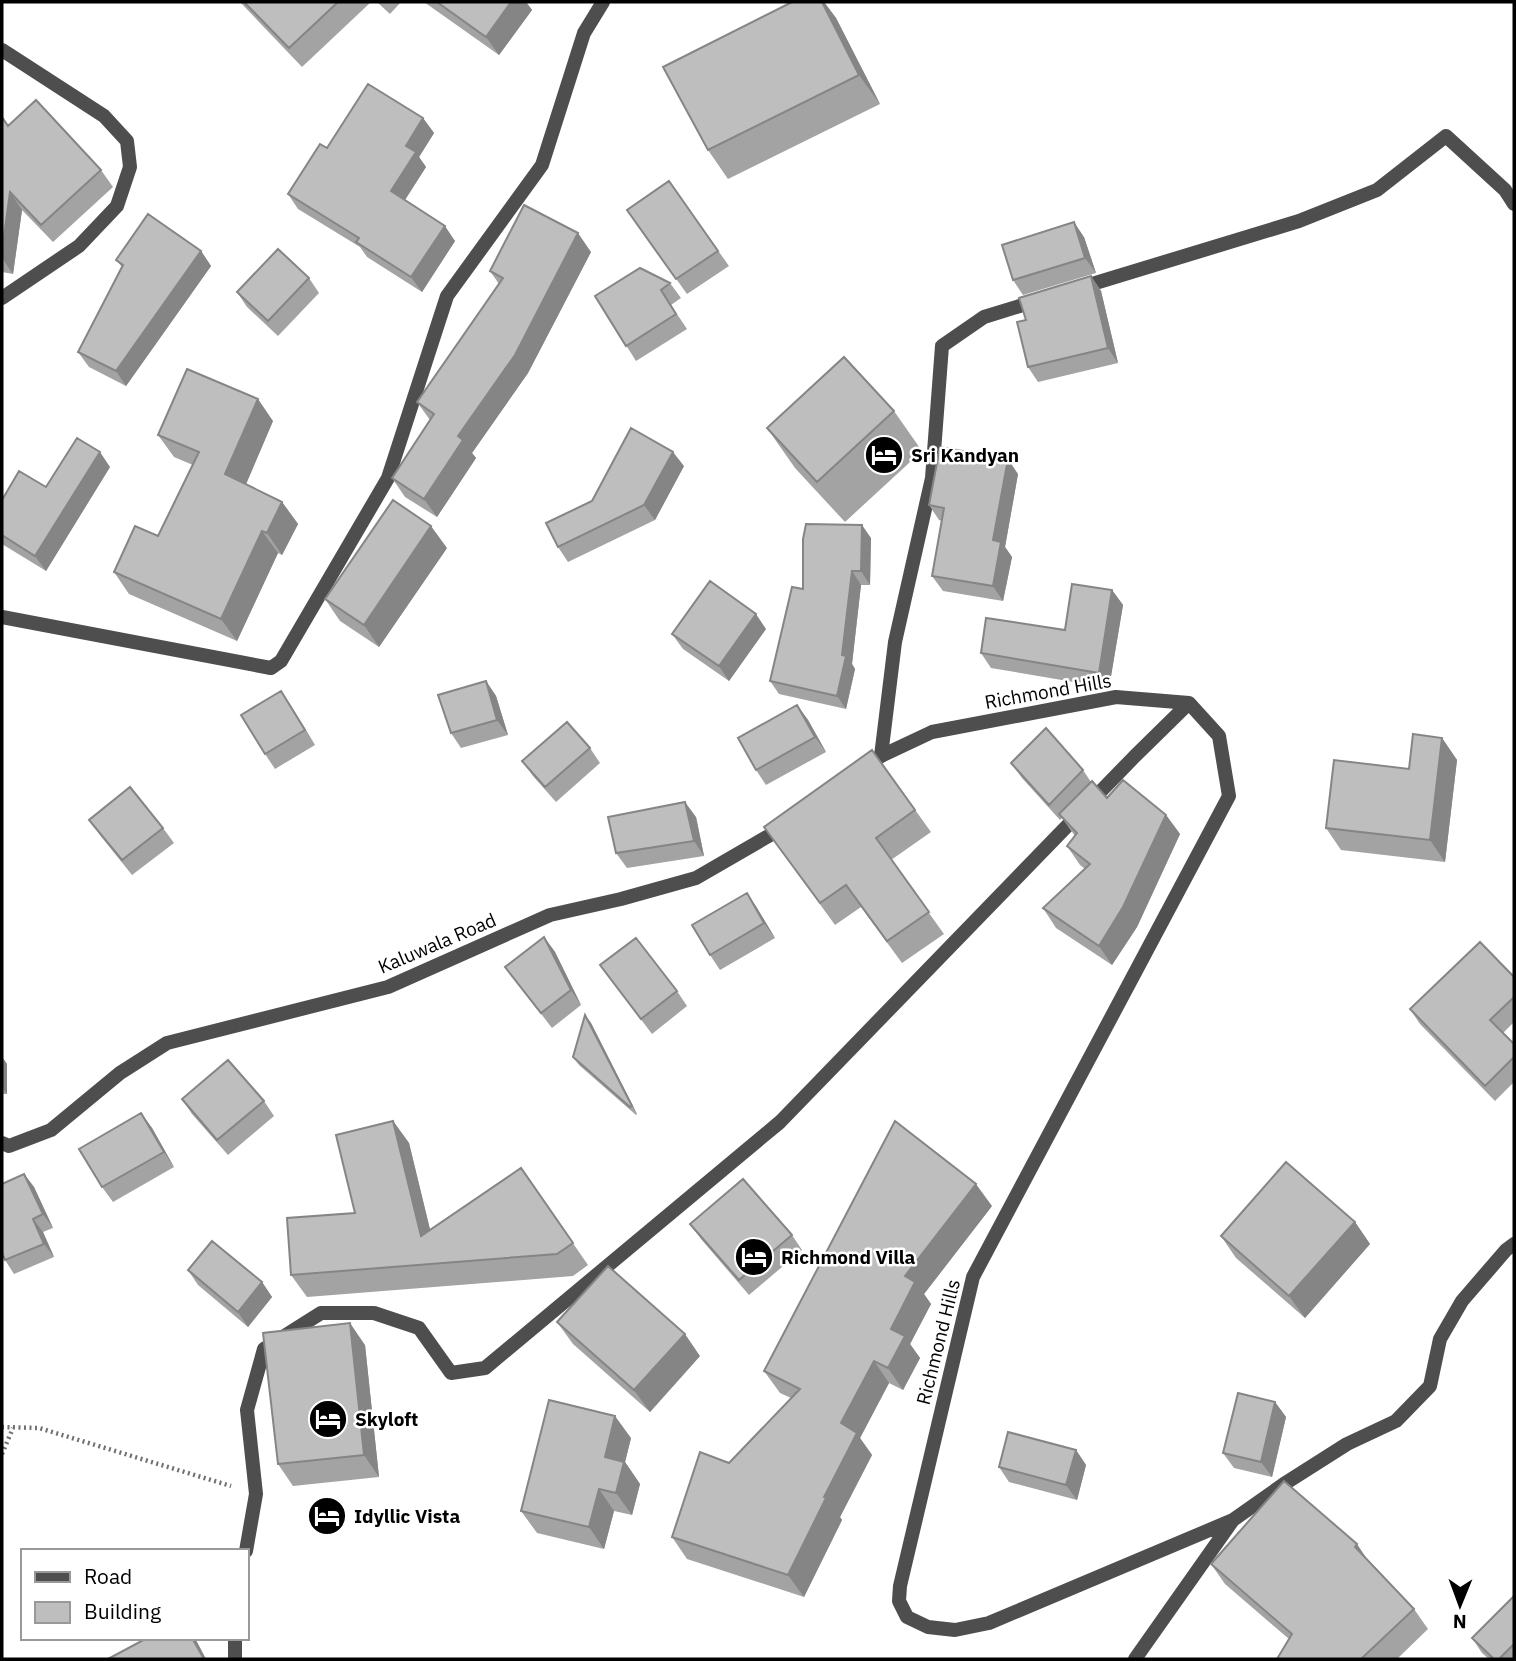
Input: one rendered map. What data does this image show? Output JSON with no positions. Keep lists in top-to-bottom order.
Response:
{
  "streets": {
    "street": ["Richmond Hills", "Kaluwala Road"]
  },
  "places": {
    "hotel": [
      "Sri Kandyan",
      "Richmond Villa",
      "Skyloft",
      "Idyllic Vista"
    ]
  },
  "legend": ["Road", "Building"],
  "north": "bottom"
}
